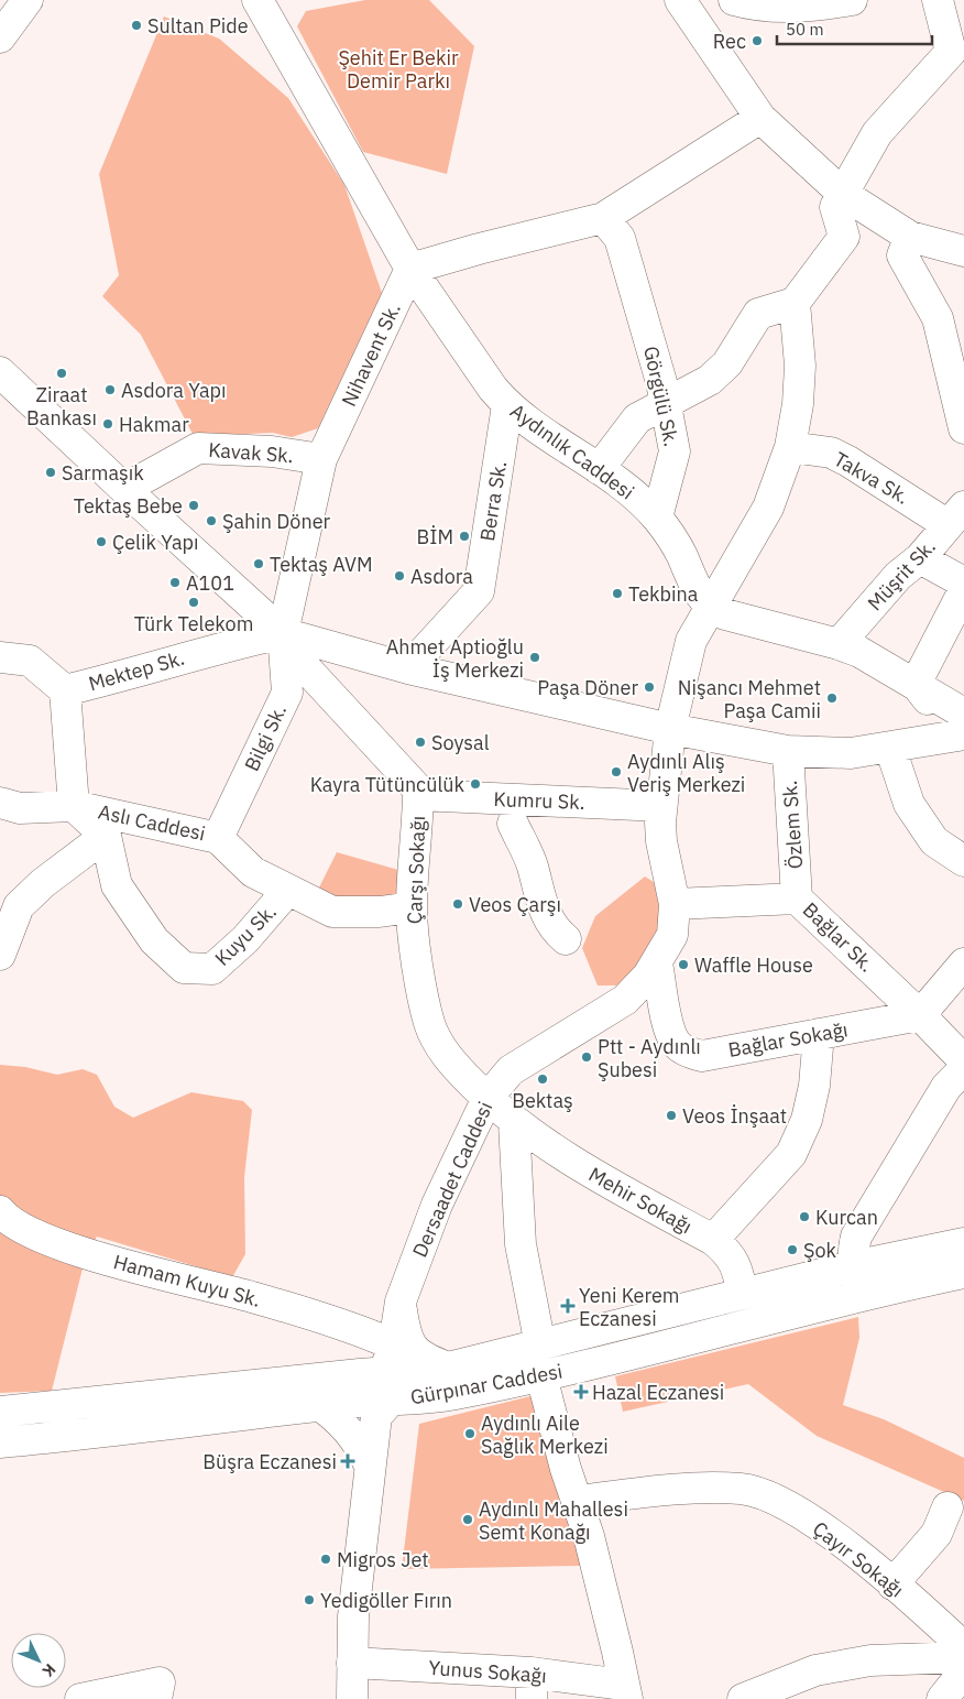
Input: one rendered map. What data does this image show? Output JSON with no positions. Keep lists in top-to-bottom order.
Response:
{
  "streets": {
    "street": [
      "Nihavent Sk.",
      "Görgülü Sk.",
      "Aydınlık Caddesi",
      "Kavak Sk.",
      "Takva Sk.",
      "Berra Sk.",
      "Müşrit Sk.",
      "Mektep Sk.",
      "Bilgi Sk.",
      "Kumru Sk.",
      "Aslı Caddesi",
      "Özlem Sk.",
      "Çarşı Sokağı",
      "Kuyu Sk.",
      "Bağlar Sk.",
      "Bağlar Sokağı",
      "Dersaadet Caddesi",
      "Mehir Sokağı",
      "Hamam Kuyu Sk.",
      "Gürpınar Caddesi",
      "Çayır Sokağı",
      "Yunus Sokağı"
    ]
  },
  "crossings": [
    ["Nihavent Sk.", "Aydınlık Caddesi"],
    ["Nihavent Sk.", "Kavak Sk."],
    ["Nihavent Sk.", "Mektep Sk."],
    ["Nihavent Sk.", "Bilgi Sk."],
    ["Nihavent Sk.", "Çarşı Sokağı"],
    ["Görgülü Sk.", "Aydınlık Caddesi"],
    ["Aydınlık Caddesi", "Berra Sk."],
    ["Aydınlık Caddesi", "Dersaadet Caddesi"],
    ["Takva Sk.", "Müşrit Sk."],
    ["Takva Sk.", "Dersaadet Caddesi"],
    ["Mektep Sk.", "Bilgi Sk."],
    ["Mektep Sk.", "Çarşı Sokağı"],
    ["Bilgi Sk.", "Aslı Caddesi"],
    ["Bilgi Sk.", "Çarşı Sokağı"],
    ["Kumru Sk.", "Çarşı Sokağı"],
    ["Kumru Sk.", "Dersaadet Caddesi"],
    ["Aslı Caddesi", "Çarşı Sokağı"],
    ["Aslı Caddesi", "Kuyu Sk."],
    ["Özlem Sk.", "Bağlar Sk."],
    ["Çarşı Sokağı", "Dersaadet Caddesi"],
    ["Çarşı Sokağı", "Mehir Sokağı"],
    ["Bağlar Sk.", "Bağlar Sokağı"],
    ["Bağlar Sk.", "Dersaadet Caddesi"],
    ["Bağlar Sokağı", "Dersaadet Caddesi"],
    ["Dersaadet Caddesi", "Gürpınar Caddesi"],
    ["Dersaadet Caddesi", "Yunus Sokağı"],
    ["Mehir Sokağı", "Gürpınar Caddesi"]
  ],
  "parks": ["Şehit Er Bekir Demir Parkı"],
  "places": {
    "other": [
      "Sultan Pide",
      "Rec",
      "Ziraat Bankası",
      "Asdora Yapı",
      "Hakmar",
      "Sarmaşık",
      "Tektaş Bebe",
      "Şahin Döner",
      "BİM",
      "Çelik Yapı",
      "Tektaş AVM",
      "Asdora",
      "A101",
      "Tekbina",
      "Türk Telekom",
      "Ahmet Aptioğlu İş Merkezi",
      "Paşa Döner",
      "Nişancı Mehmet Paşa Camii",
      "Soysal",
      "Aydınlı Alış Veriş Merkezi",
      "Kayra Tütüncülük",
      "Veos Çarşı",
      "Waffle House",
      "Ptt - Aydınlı Şubesi",
      "Bektaş",
      "Veos İnşaat",
      "Kurcan",
      "Şok",
      "Aydınlı Aile Sağlık Merkezi",
      "Aydınlı Mahallesi Semt Konağı",
      "Migros Jet",
      "Yedigöller Fırın"
    ],
    "health": ["Yeni Kerem Eczanesi", "Hazal Eczanesi", "Büşra Eczanesi"]
  },
  "scale_bar": "50 m",
  "north": "bottom right"
}
